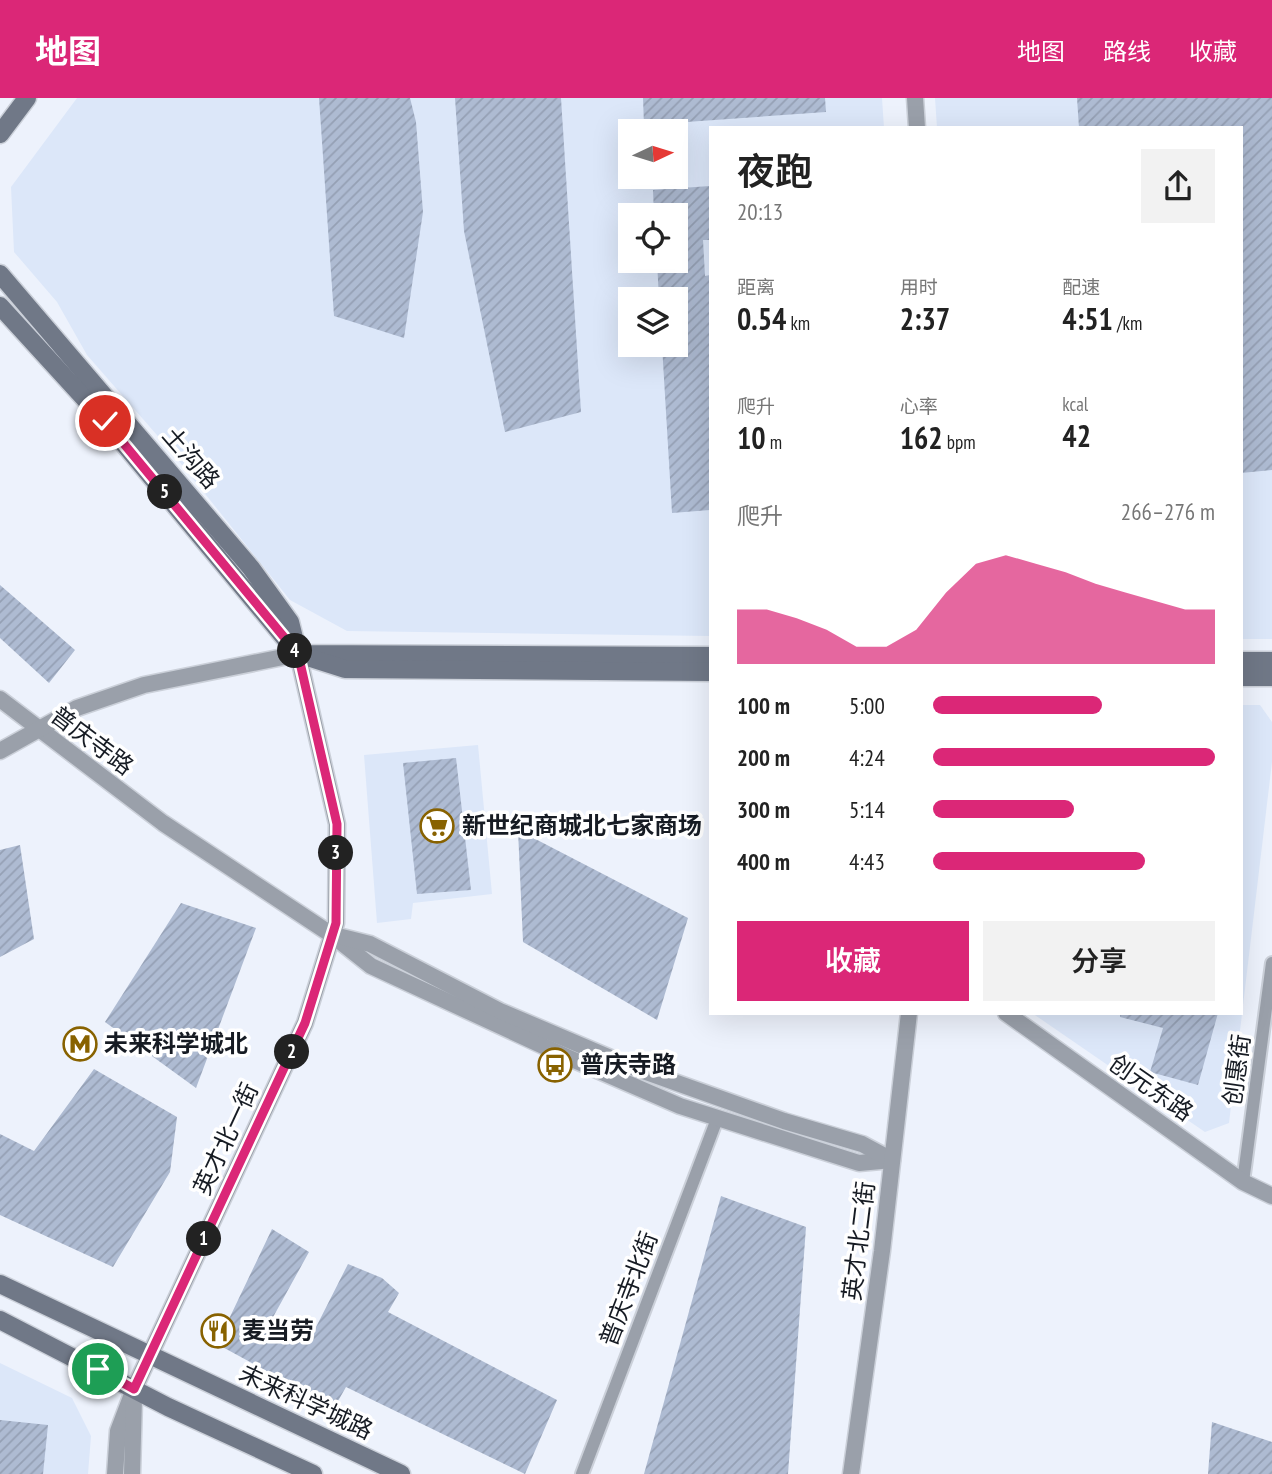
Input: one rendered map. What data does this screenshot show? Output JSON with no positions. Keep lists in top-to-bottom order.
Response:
{
  "streets": {
    "main road": ["土沟路", "未来科学城路"],
    "street": [
      "普庆寺路",
      "创惠街",
      "创元东路",
      "英才北一街",
      "英才北二街",
      "普庆寺北街"
    ]
  },
  "crossings": [
    ["土沟路", "英才北一街"],
    ["普庆寺路", "英才北一街"],
    ["普庆寺路", "英才北二街"],
    ["普庆寺路", "普庆寺北街"],
    ["创惠街", "创元东路"],
    ["英才北一街", "未来科学城路"]
  ],
  "places": {
    "supermarket": ["新世纪商城北七家商场"],
    "metro station": ["未来科学城北"],
    "bus stop": ["普庆寺路"],
    "restaurant": ["麦当劳"]
  },
  "north": "right",
  "page": {
    "header": "地图",
    "nav": ["地图", "路线", "收藏"],
    "heading": ["夜跑", "20:13"],
    "stats": [
      ["距离", "0.54 km"],
      ["用时", "2:37"],
      ["配速", "4:51 /km"],
      ["爬升", "10 m"],
      ["心率", "162 bpm"],
      ["kcal", "42"]
    ],
    "pins": [
      "5",
      "4",
      "3",
      "2",
      "1"
    ],
    "chart": ["爬升", "266–276 m"],
    "list": [
      {
        "name": "100 m",
        "note": "5:00"
      },
      {
        "name": "200 m",
        "note": "4:24"
      },
      {
        "name": "300 m",
        "note": "5:14"
      },
      {
        "name": "400 m",
        "note": "4:43"
      }
    ],
    "buttons": ["收藏", "分享"]
  }
}
